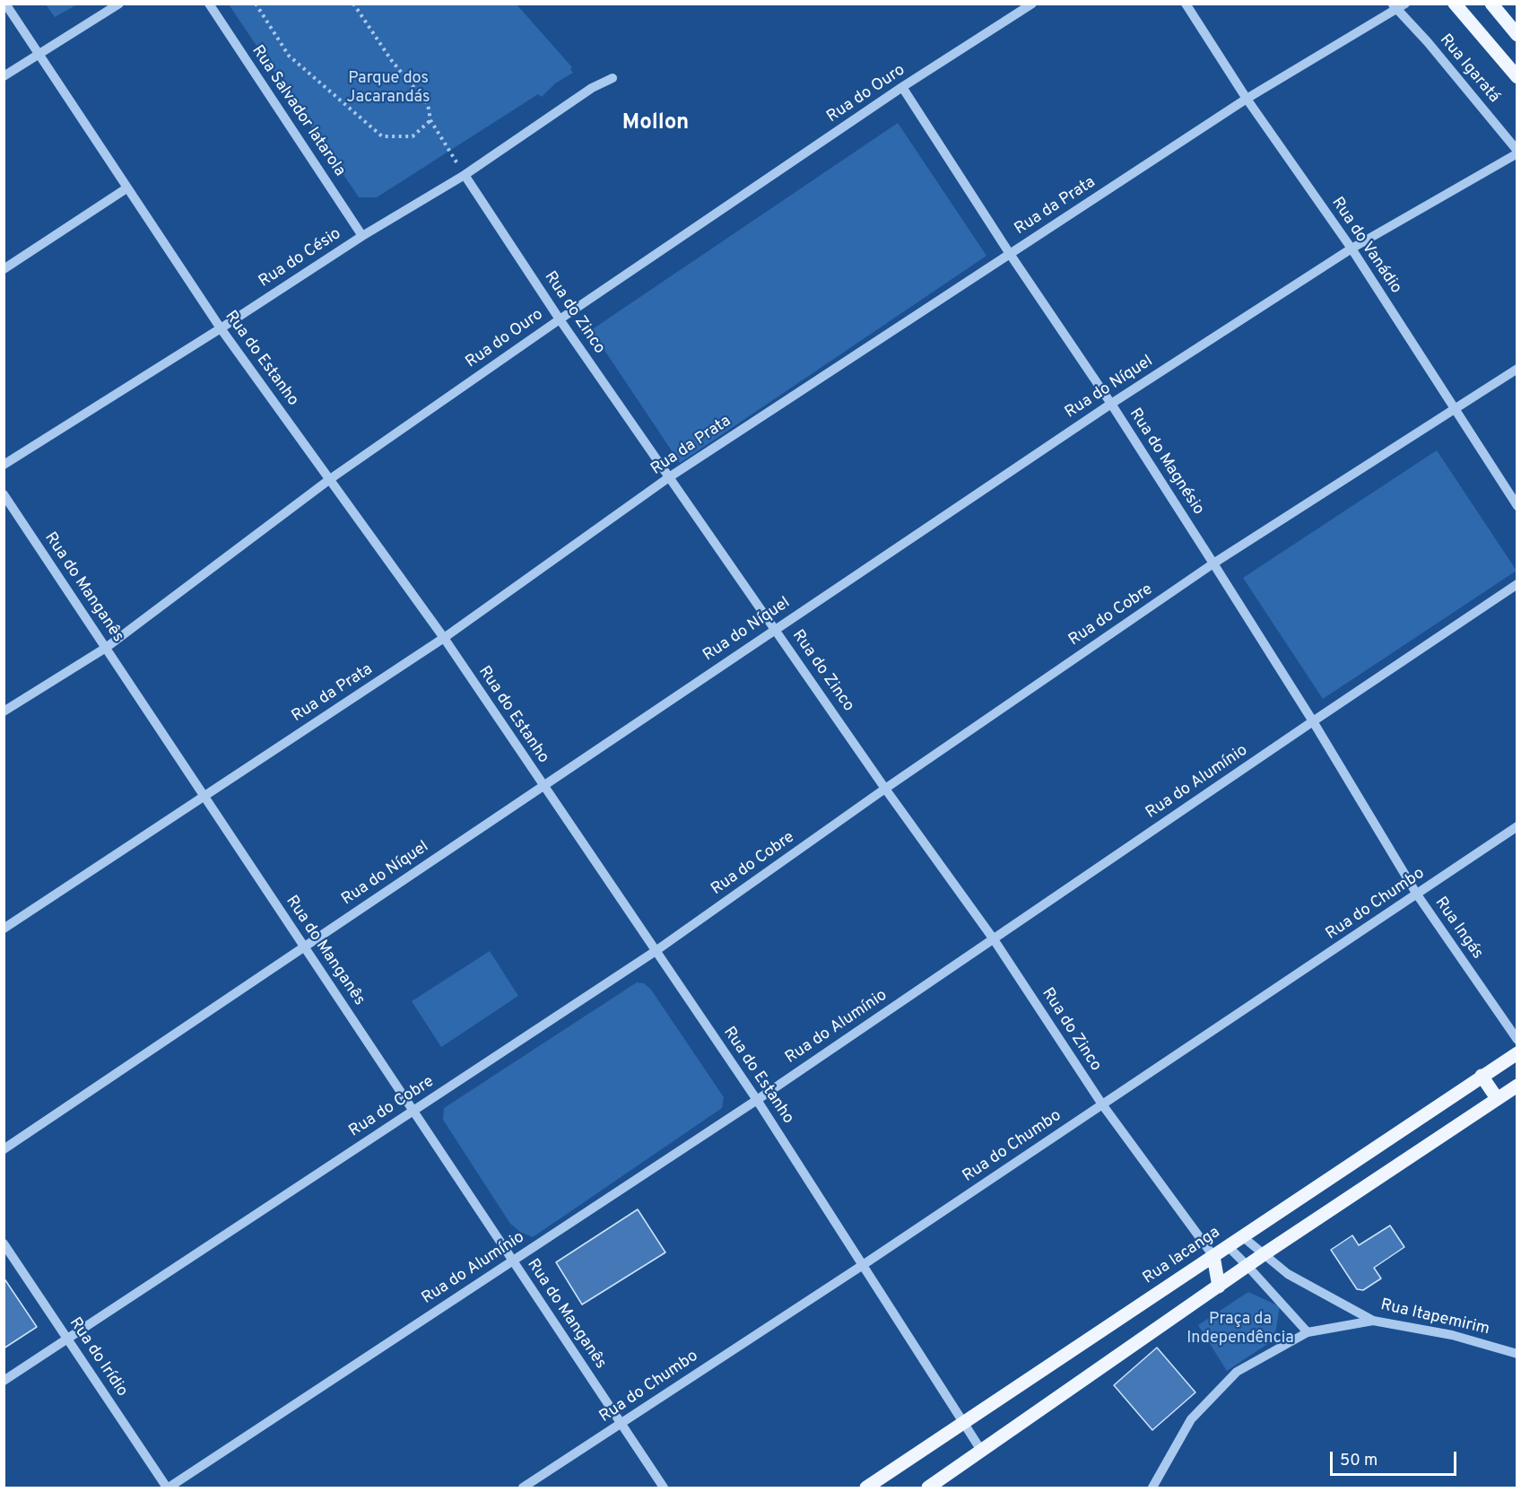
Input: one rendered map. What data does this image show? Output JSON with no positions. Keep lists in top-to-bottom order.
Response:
{
  "streets": {
    "main road": ["Rua Iacanga"],
    "street": [
      "Rua Igaratá",
      "Rua do Ouro",
      "Rua Salvador Iatarola",
      "Rua da Prata",
      "Rua do Vanádio",
      "Rua do Césio",
      "Rua do Zinco",
      "Rua do Estanho",
      "Rua do Níquel",
      "Rua do Magnésio",
      "Rua do Manganês",
      "Rua do Cobre",
      "Rua do Alumínio",
      "Rua do Chumbo",
      "Rua Ingás",
      "Rua Itapemirim",
      "Rua do Irídio"
    ]
  },
  "crossings": [
    ["Rua Igaratá", "Rua da Prata"],
    ["Rua Igaratá", "Rua do Níquel"],
    ["Rua do Ouro", "Rua do Zinco"],
    ["Rua do Ouro", "Rua do Estanho"],
    ["Rua do Ouro", "Rua do Magnésio"],
    ["Rua do Ouro", "Rua do Manganês"],
    ["Rua Salvador Iatarola", "Rua do Césio"],
    ["Rua da Prata", "Rua do Vanádio"],
    ["Rua da Prata", "Rua do Zinco"],
    ["Rua da Prata", "Rua do Estanho"],
    ["Rua da Prata", "Rua do Magnésio"],
    ["Rua da Prata", "Rua do Manganês"],
    ["Rua do Vanádio", "Rua do Níquel"],
    ["Rua do Vanádio", "Rua do Cobre"],
    ["Rua do Césio", "Rua do Zinco"],
    ["Rua do Césio", "Rua do Estanho"],
    ["Rua do Zinco", "Rua do Níquel"],
    ["Rua do Zinco", "Rua do Cobre"],
    ["Rua do Zinco", "Rua do Alumínio"],
    ["Rua do Zinco", "Rua do Chumbo"],
    ["Rua do Estanho", "Rua do Níquel"],
    ["Rua do Estanho", "Rua do Cobre"],
    ["Rua do Estanho", "Rua do Alumínio"],
    ["Rua do Estanho", "Rua do Chumbo"],
    ["Rua do Estanho", "Rua Iacanga"],
    ["Rua do Níquel", "Rua do Magnésio"],
    ["Rua do Níquel", "Rua do Manganês"],
    ["Rua do Magnésio", "Rua do Cobre"],
    ["Rua do Magnésio", "Rua do Alumínio"],
    ["Rua do Magnésio", "Rua Ingás"],
    ["Rua do Manganês", "Rua do Cobre"],
    ["Rua do Manganês", "Rua do Alumínio"],
    ["Rua do Manganês", "Rua do Chumbo"],
    ["Rua do Cobre", "Rua do Irídio"],
    ["Rua do Alumínio", "Rua Ingás"],
    ["Rua do Alumínio", "Rua do Irídio"],
    ["Rua do Chumbo", "Rua Ingás"],
    ["Rua Iacanga", "Rua Itapemirim"]
  ],
  "districts": ["Mollon"],
  "parks": ["Parque dos Jacarandás", "Praça da Independência"],
  "scale_bar": "50 m"
}
